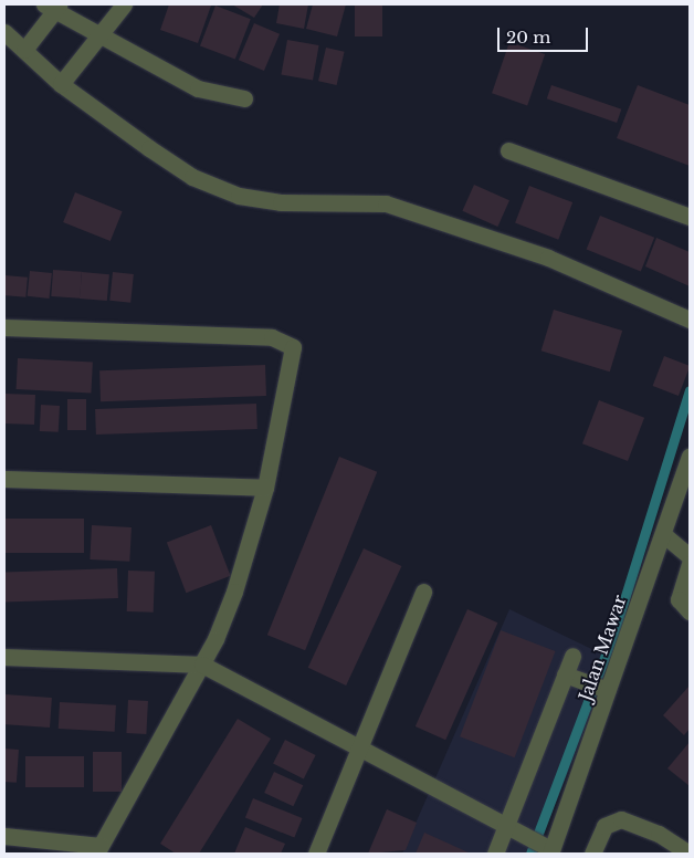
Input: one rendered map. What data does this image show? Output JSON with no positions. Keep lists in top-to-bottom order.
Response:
{
  "streets": {
    "street": ["Jalan Mawar"]
  },
  "scale_bar": "20 m"
}
